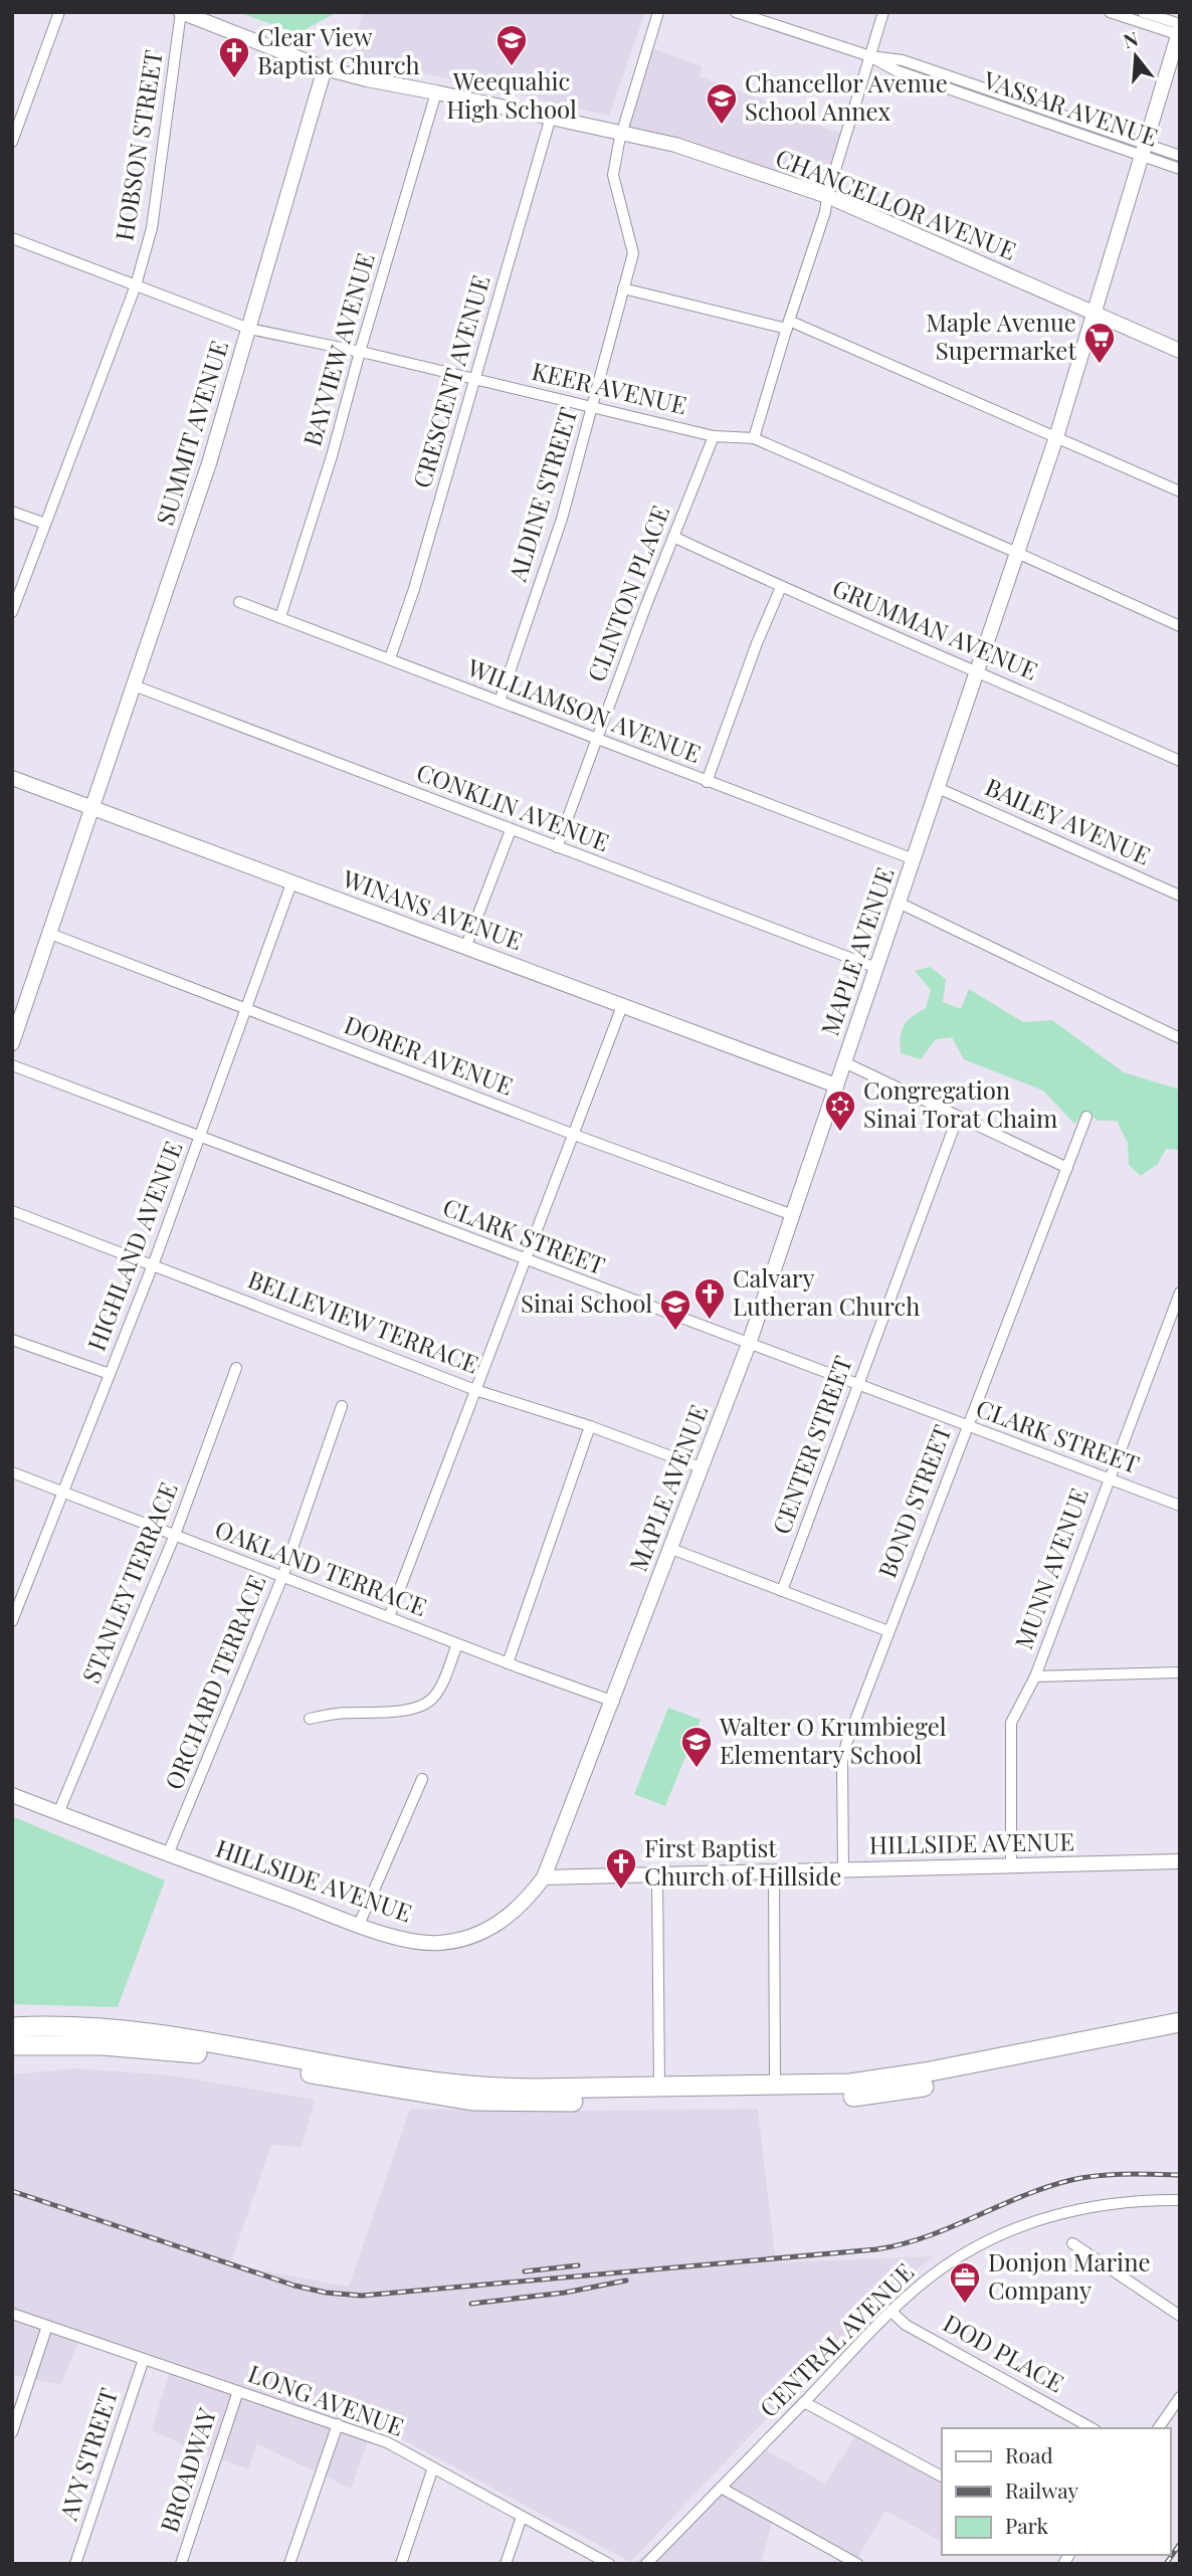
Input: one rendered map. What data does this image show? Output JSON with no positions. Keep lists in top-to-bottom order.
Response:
{
  "streets": {
    "street": [
      "VASSAR AVENUE",
      "HOBSON STREET",
      "CHANCELLOR AVENUE",
      "BAYVIEW AVENUE",
      "CRESCENT AVENUE",
      "KEER AVENUE",
      "SUMMIT AVENUE",
      "ALDINE STREET",
      "CLINTON PLACE",
      "GRUMMAN AVENUE",
      "WILLIAMSON AVENUE",
      "CONKLIN AVENUE",
      "BAILEY AVENUE",
      "WINANS AVENUE",
      "MAPLE AVENUE",
      "DORER AVENUE",
      "CLARK STREET",
      "HIGHLAND AVENUE",
      "BELLEVIEW TERRACE",
      "CENTER STREET",
      "BOND STREET",
      "OAKLAND TERRACE",
      "MUNN AVENUE",
      "STANLEY TERRACE",
      "ORCHARD TERRACE",
      "HILLSIDE AVENUE",
      "CENTRAL AVENUE",
      "DOD PLACE",
      "LONG AVENUE",
      "AVY STREET",
      "BROADWAY"
    ]
  },
  "crossings": [
    ["VASSAR AVENUE", "MAPLE AVENUE"],
    ["HOBSON STREET", "CHANCELLOR AVENUE"],
    ["HOBSON STREET", "KEER AVENUE"],
    ["CHANCELLOR AVENUE", "BAYVIEW AVENUE"],
    ["CHANCELLOR AVENUE", "CRESCENT AVENUE"],
    ["CHANCELLOR AVENUE", "SUMMIT AVENUE"],
    ["CHANCELLOR AVENUE", "ALDINE STREET"],
    ["CHANCELLOR AVENUE", "MAPLE AVENUE"],
    ["BAYVIEW AVENUE", "KEER AVENUE"],
    ["BAYVIEW AVENUE", "WILLIAMSON AVENUE"],
    ["CRESCENT AVENUE", "KEER AVENUE"],
    ["CRESCENT AVENUE", "WILLIAMSON AVENUE"],
    ["KEER AVENUE", "SUMMIT AVENUE"],
    ["KEER AVENUE", "ALDINE STREET"],
    ["KEER AVENUE", "CLINTON PLACE"],
    ["KEER AVENUE", "MAPLE AVENUE"],
    ["SUMMIT AVENUE", "CONKLIN AVENUE"],
    ["SUMMIT AVENUE", "WINANS AVENUE"],
    ["SUMMIT AVENUE", "DORER AVENUE"],
    ["ALDINE STREET", "WILLIAMSON AVENUE"],
    ["CLINTON PLACE", "GRUMMAN AVENUE"],
    ["CLINTON PLACE", "WILLIAMSON AVENUE"],
    ["CLINTON PLACE", "CONKLIN AVENUE"],
    ["GRUMMAN AVENUE", "MAPLE AVENUE"],
    ["WILLIAMSON AVENUE", "MAPLE AVENUE"],
    ["CONKLIN AVENUE", "MAPLE AVENUE"],
    ["BAILEY AVENUE", "MAPLE AVENUE"],
    ["WINANS AVENUE", "MAPLE AVENUE"],
    ["WINANS AVENUE", "HIGHLAND AVENUE"],
    ["MAPLE AVENUE", "DORER AVENUE"],
    ["MAPLE AVENUE", "CLARK STREET"],
    ["MAPLE AVENUE", "BELLEVIEW TERRACE"],
    ["MAPLE AVENUE", "OAKLAND TERRACE"],
    ["MAPLE AVENUE", "HILLSIDE AVENUE"],
    ["DORER AVENUE", "HIGHLAND AVENUE"],
    ["CLARK STREET", "HIGHLAND AVENUE"],
    ["CLARK STREET", "CENTER STREET"],
    ["CLARK STREET", "BOND STREET"],
    ["CLARK STREET", "MUNN AVENUE"],
    ["HIGHLAND AVENUE", "BELLEVIEW TERRACE"],
    ["HIGHLAND AVENUE", "OAKLAND TERRACE"],
    ["BOND STREET", "HILLSIDE AVENUE"],
    ["OAKLAND TERRACE", "STANLEY TERRACE"],
    ["OAKLAND TERRACE", "ORCHARD TERRACE"],
    ["MUNN AVENUE", "HILLSIDE AVENUE"],
    ["STANLEY TERRACE", "HILLSIDE AVENUE"],
    ["ORCHARD TERRACE", "HILLSIDE AVENUE"],
    ["CENTRAL AVENUE", "DOD PLACE"],
    ["LONG AVENUE", "AVY STREET"],
    ["LONG AVENUE", "BROADWAY"]
  ],
  "places": {
    "school or university": [
      "Weequahic High School",
      "Chancellor Avenue School Annex",
      "Sinai School",
      "Walter O Krumbiegel Elementary School"
    ],
    "church": ["Clear View Baptist Church", "Calvary Lutheran Church", "First Baptist Church of Hillside"],
    "supermarket": ["Maple Avenue Supermarket"],
    "synagogue": ["Congregation Sinai Torat Chaim"],
    "office": ["Donjon Marine Company"]
  },
  "legend": ["Road", "Railway", "Park"],
  "north": "top"
}
